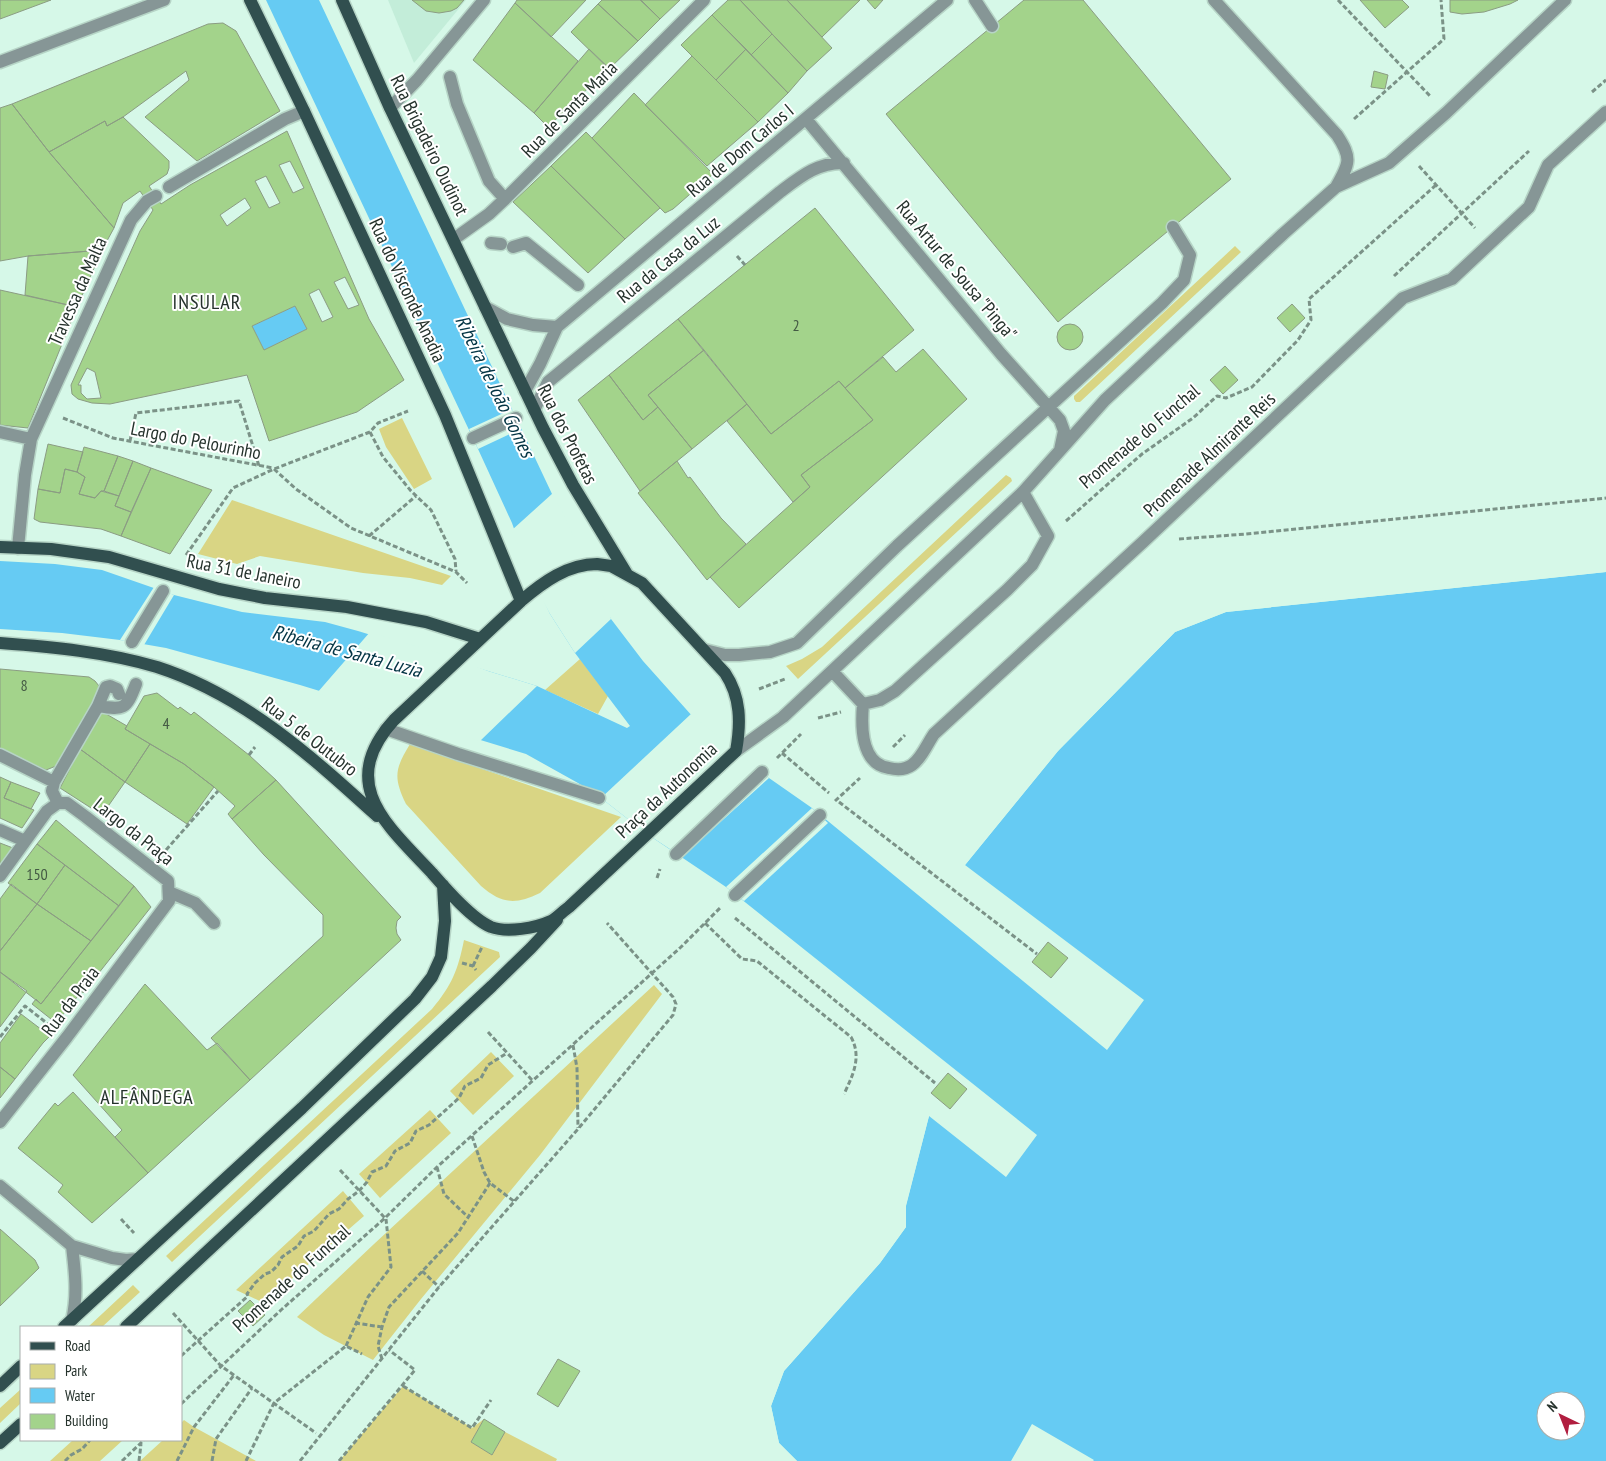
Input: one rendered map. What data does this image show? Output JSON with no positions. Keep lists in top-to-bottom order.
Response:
{
  "streets": {
    "main road": [
      "Rua Brigadeiro Oudinot",
      "Rua do Visconde Anadia",
      "Rua dos Profetas",
      "Rua 31 de Janeiro",
      "Rua 5 de Outubro",
      "Praça da Autonomia"
    ],
    "street": [
      "Rua de Santa Maria",
      "Rua de Dom Carlos I",
      "Rua da Casa da Luz",
      "Rua Artur de Sousa \"Pinga\"",
      "Travessa da Malta",
      "Promenade Almirante Reis",
      "Largo da Praça",
      "Rua da Praia"
    ],
    "path": ["Promenade do Funchal", "Largo do Pelourinho"]
  },
  "crossings": [
    ["Rua de Santa Maria", "Rua Brigadeiro Oudinot"],
    ["Rua Brigadeiro Oudinot", "Rua dos Profetas"],
    ["Rua de Dom Carlos I", "Rua Artur de Sousa \"Pinga\""],
    ["Rua de Dom Carlos I", "Rua dos Profetas"],
    ["Rua da Casa da Luz", "Rua Artur de Sousa \"Pinga\""],
    ["Rua da Casa da Luz", "Rua dos Profetas"],
    ["Rua do Visconde Anadia", "Praça da Autonomia"],
    ["Travessa da Malta", "Largo do Pelourinho"],
    ["Travessa da Malta", "Rua 31 de Janeiro"],
    ["Rua dos Profetas", "Praça da Autonomia"],
    ["Rua 31 de Janeiro", "Praça da Autonomia"],
    ["Rua 5 de Outubro", "Praça da Autonomia"],
    ["Largo da Praça", "Rua da Praia"]
  ],
  "districts": ["INSULAR", "ALFÂNDEGA"],
  "water": ["Ribeira de João Gomes", "Ribeira de Santa Luzia"],
  "house_numbers": [
    "2",
    "8",
    "4",
    "150"
  ],
  "legend": [
    "Road",
    "Park",
    "Water",
    "Building"
  ],
  "north": "top left"
}
